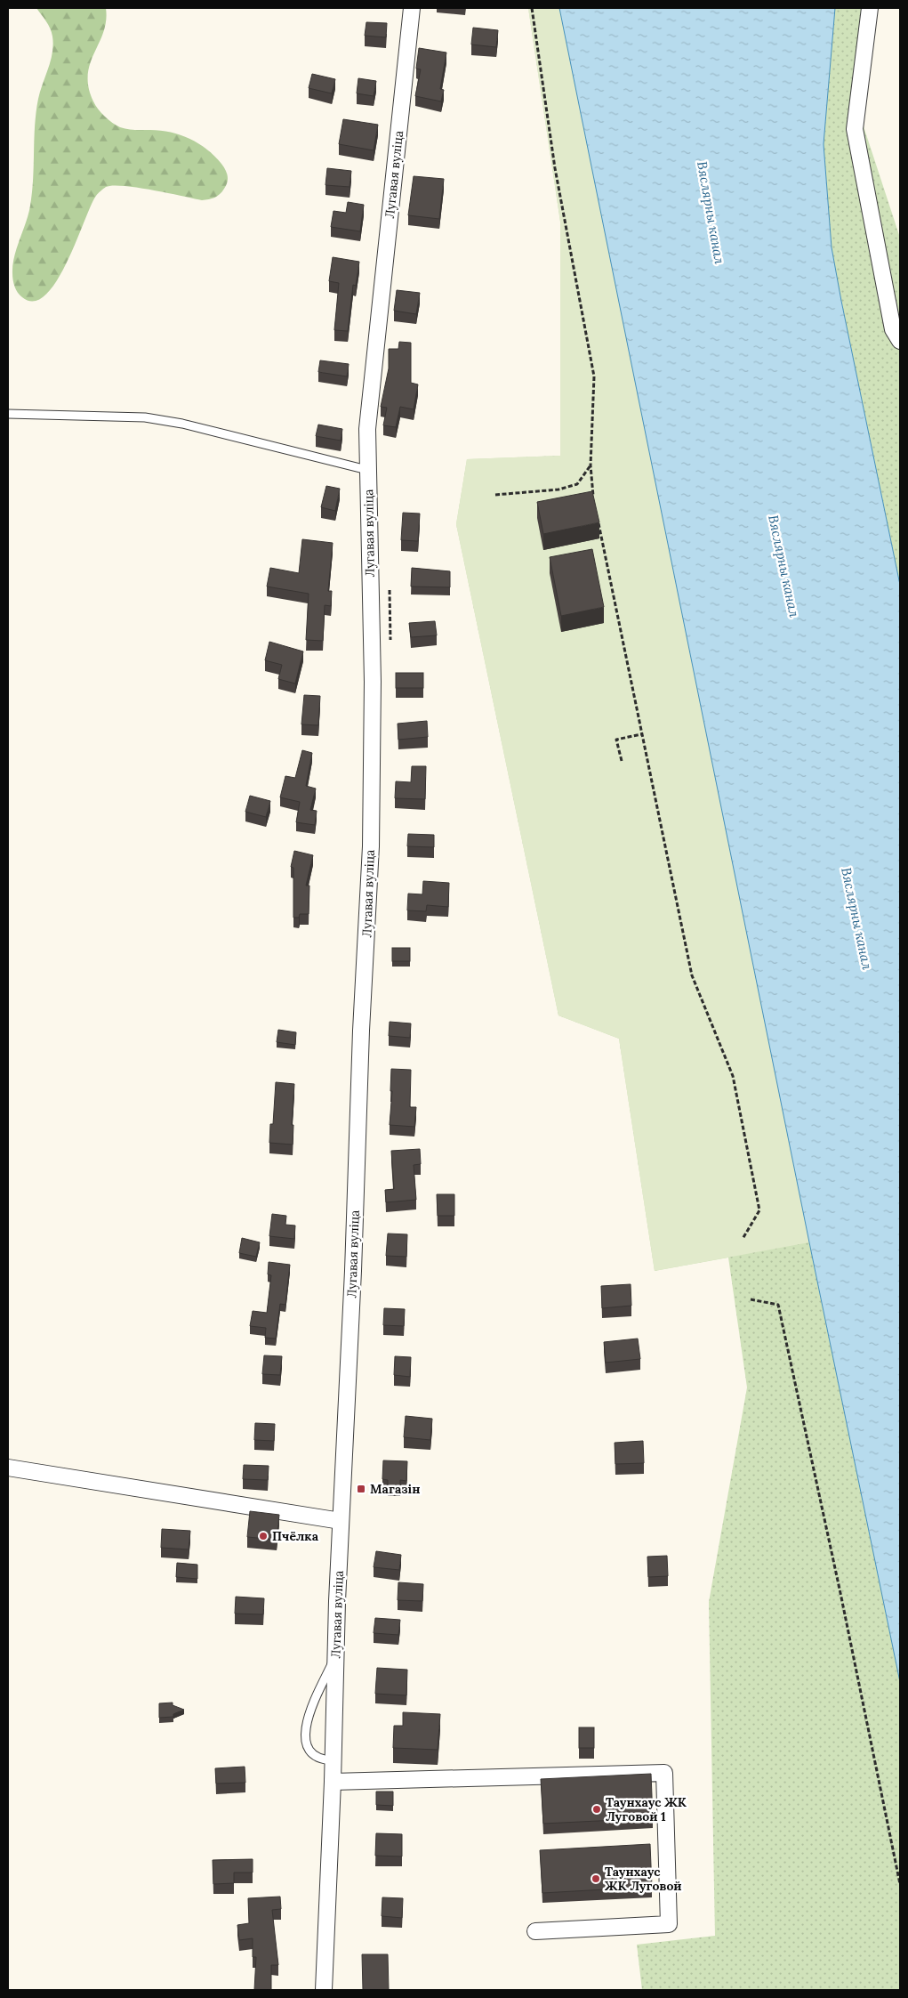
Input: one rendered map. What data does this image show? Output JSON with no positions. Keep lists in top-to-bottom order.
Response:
{
  "streets": {
    "street": ["Лугавая вуліца"]
  },
  "water": ["Вяслярны канал"],
  "places": {
    "transit": ["Магазін"],
    "other": ["Пчёлка", "Таунхаус ЖК Луговой 1", "Таунхаус ЖК Луговой"]
  }
}
